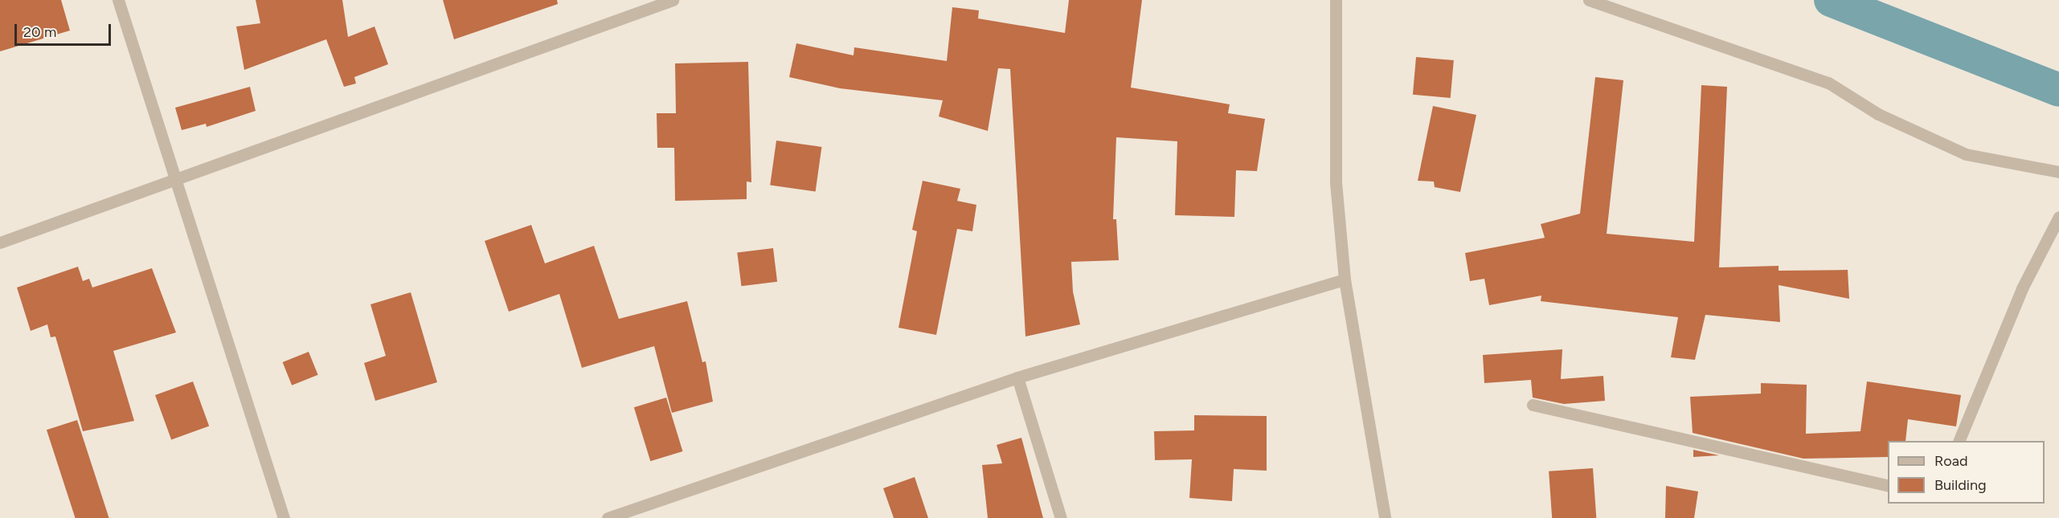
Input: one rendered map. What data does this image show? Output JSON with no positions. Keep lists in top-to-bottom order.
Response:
{
  "legend": ["Road", "Building"],
  "scale_bar": "20 m"
}
